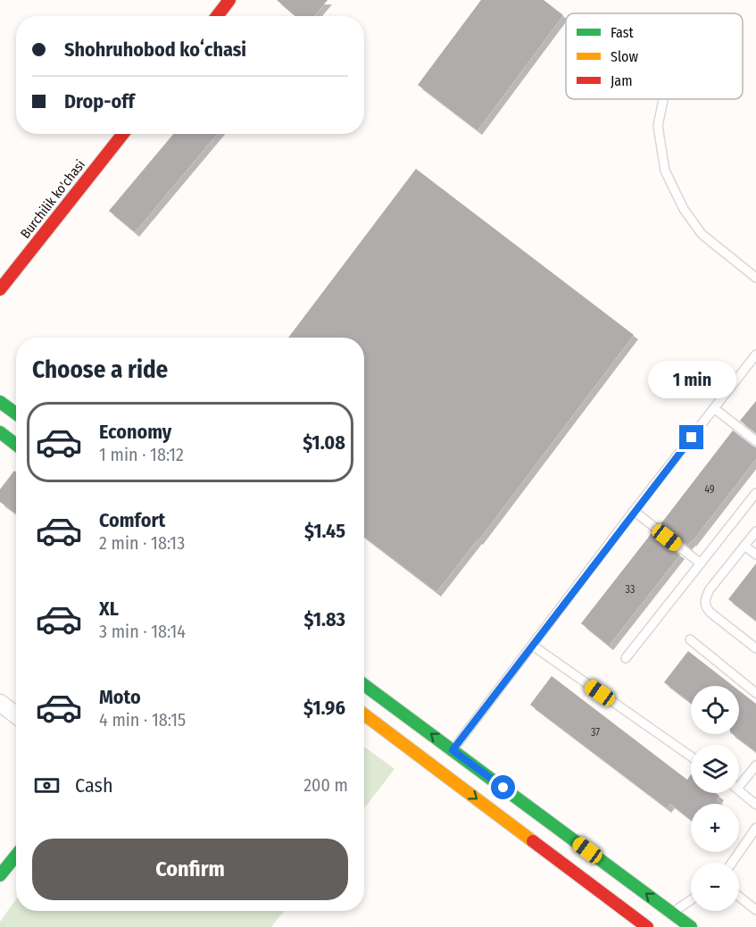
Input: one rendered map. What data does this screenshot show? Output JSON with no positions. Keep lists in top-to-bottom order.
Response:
{
  "streets": {
    "main road": ["Burchilik ko'chasi"]
  },
  "house_numbers": ["49", "33", "37"],
  "legend": ["Fast", "Slow", "Jam"],
  "page": {
    "banner": ["Shohruhobod koʻchasi", "Drop-off"],
    "heading": "Choose a ride",
    "bubble": "1 min",
    "list": [
      {
        "name": "Economy",
        "note": "1 min · 18:12",
        "value": "$1.08"
      },
      {
        "name": "Comfort",
        "note": "2 min · 18:13",
        "value": "$1.45"
      },
      {
        "name": "XL",
        "note": "3 min · 18:14",
        "value": "$1.83"
      },
      {
        "name": "Moto",
        "note": "4 min · 18:15",
        "value": "$1.96"
      }
    ],
    "map_buttons": ["+", "−"],
    "pay": ["Cash", "200 m"],
    "buttons": "Confirm"
  }
}
